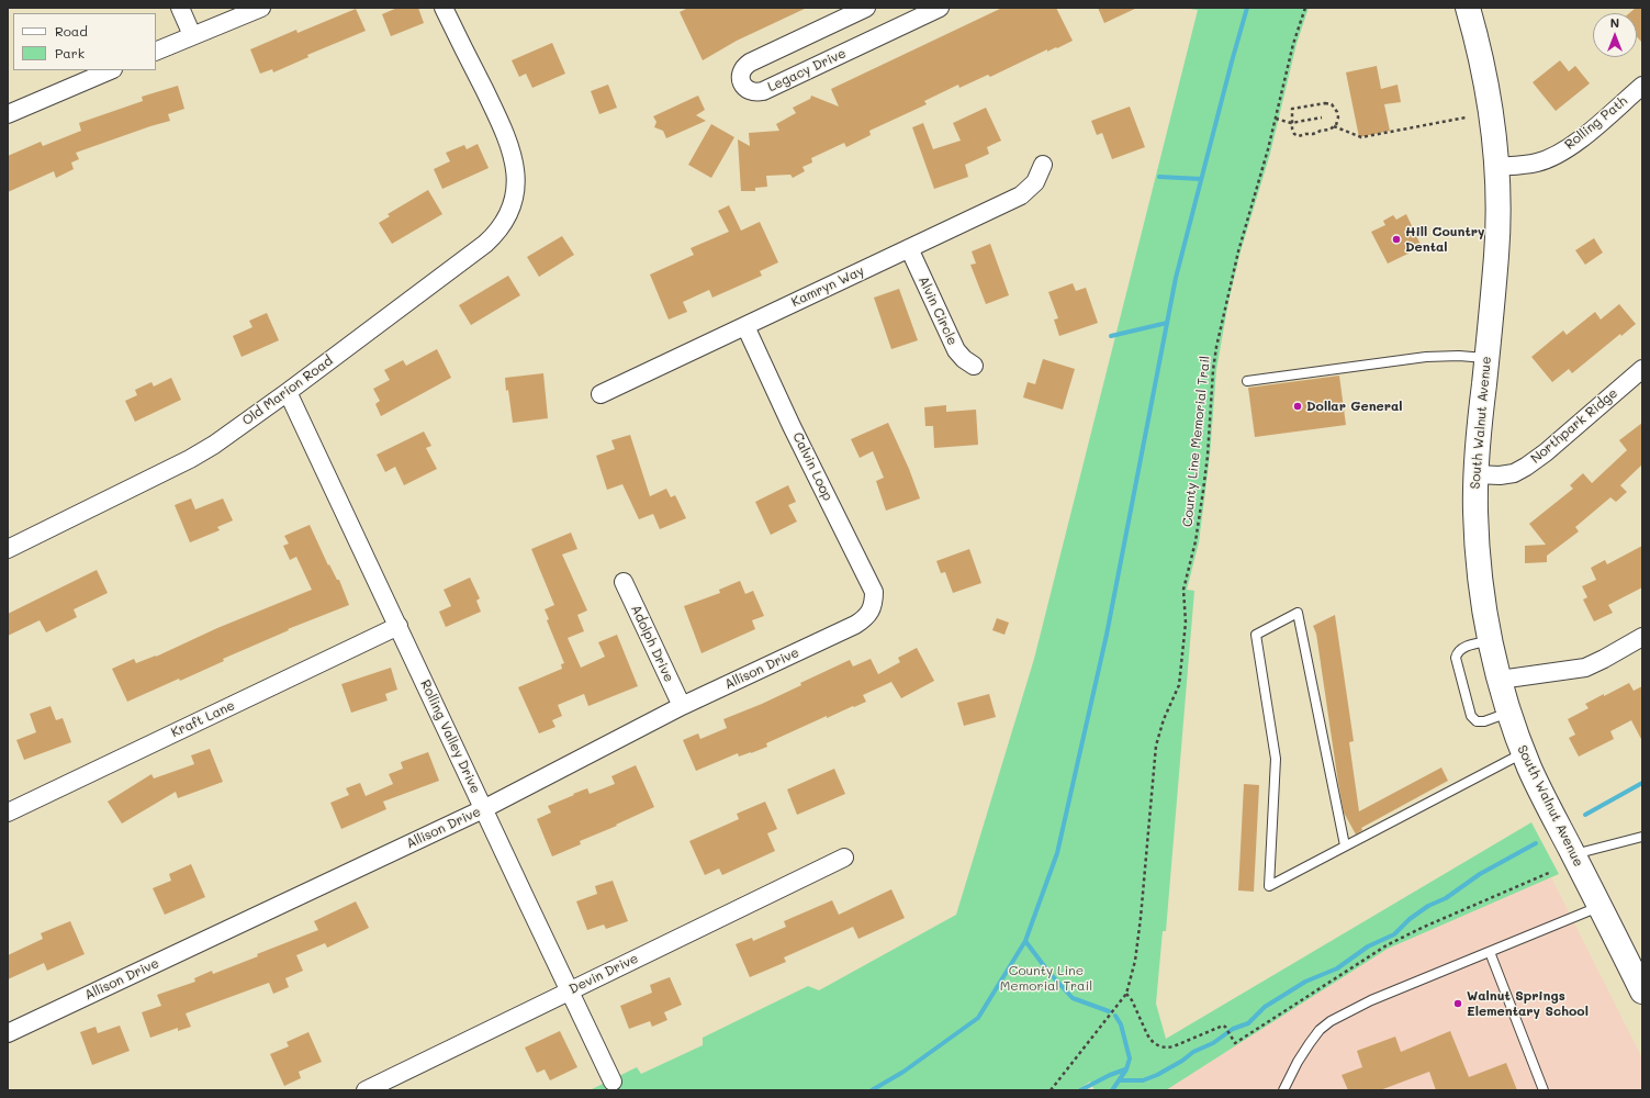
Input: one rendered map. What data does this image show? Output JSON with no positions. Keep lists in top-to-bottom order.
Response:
{
  "streets": {
    "street": [
      "Legacy Drive",
      "Rolling Path",
      "Kamryn Way",
      "Alvin Circle",
      "Old Marion Road",
      "South Walnut Avenue",
      "Northpark Ridge",
      "Calvin Loop",
      "Adolph Drive",
      "Allison Drive",
      "Kraft Lane",
      "Rolling Valley Drive",
      "Devin Drive"
    ],
    "path": ["County Line Memorial Trail"]
  },
  "crossings": [
    ["Rolling Path", "South Walnut Avenue"],
    ["Kamryn Way", "Alvin Circle"],
    ["Kamryn Way", "Calvin Loop"],
    ["Old Marion Road", "Rolling Valley Drive"],
    ["South Walnut Avenue", "Northpark Ridge"],
    ["Calvin Loop", "Allison Drive"],
    ["Adolph Drive", "Allison Drive"],
    ["Allison Drive", "Rolling Valley Drive"],
    ["Kraft Lane", "Rolling Valley Drive"],
    ["Rolling Valley Drive", "Devin Drive"]
  ],
  "parks": ["County Line Memorial Trail"],
  "places": ["Hill Country Dental", "Dollar General", "Walnut Springs Elementary School"],
  "legend": ["Road", "Park"],
  "north": "top"
}
